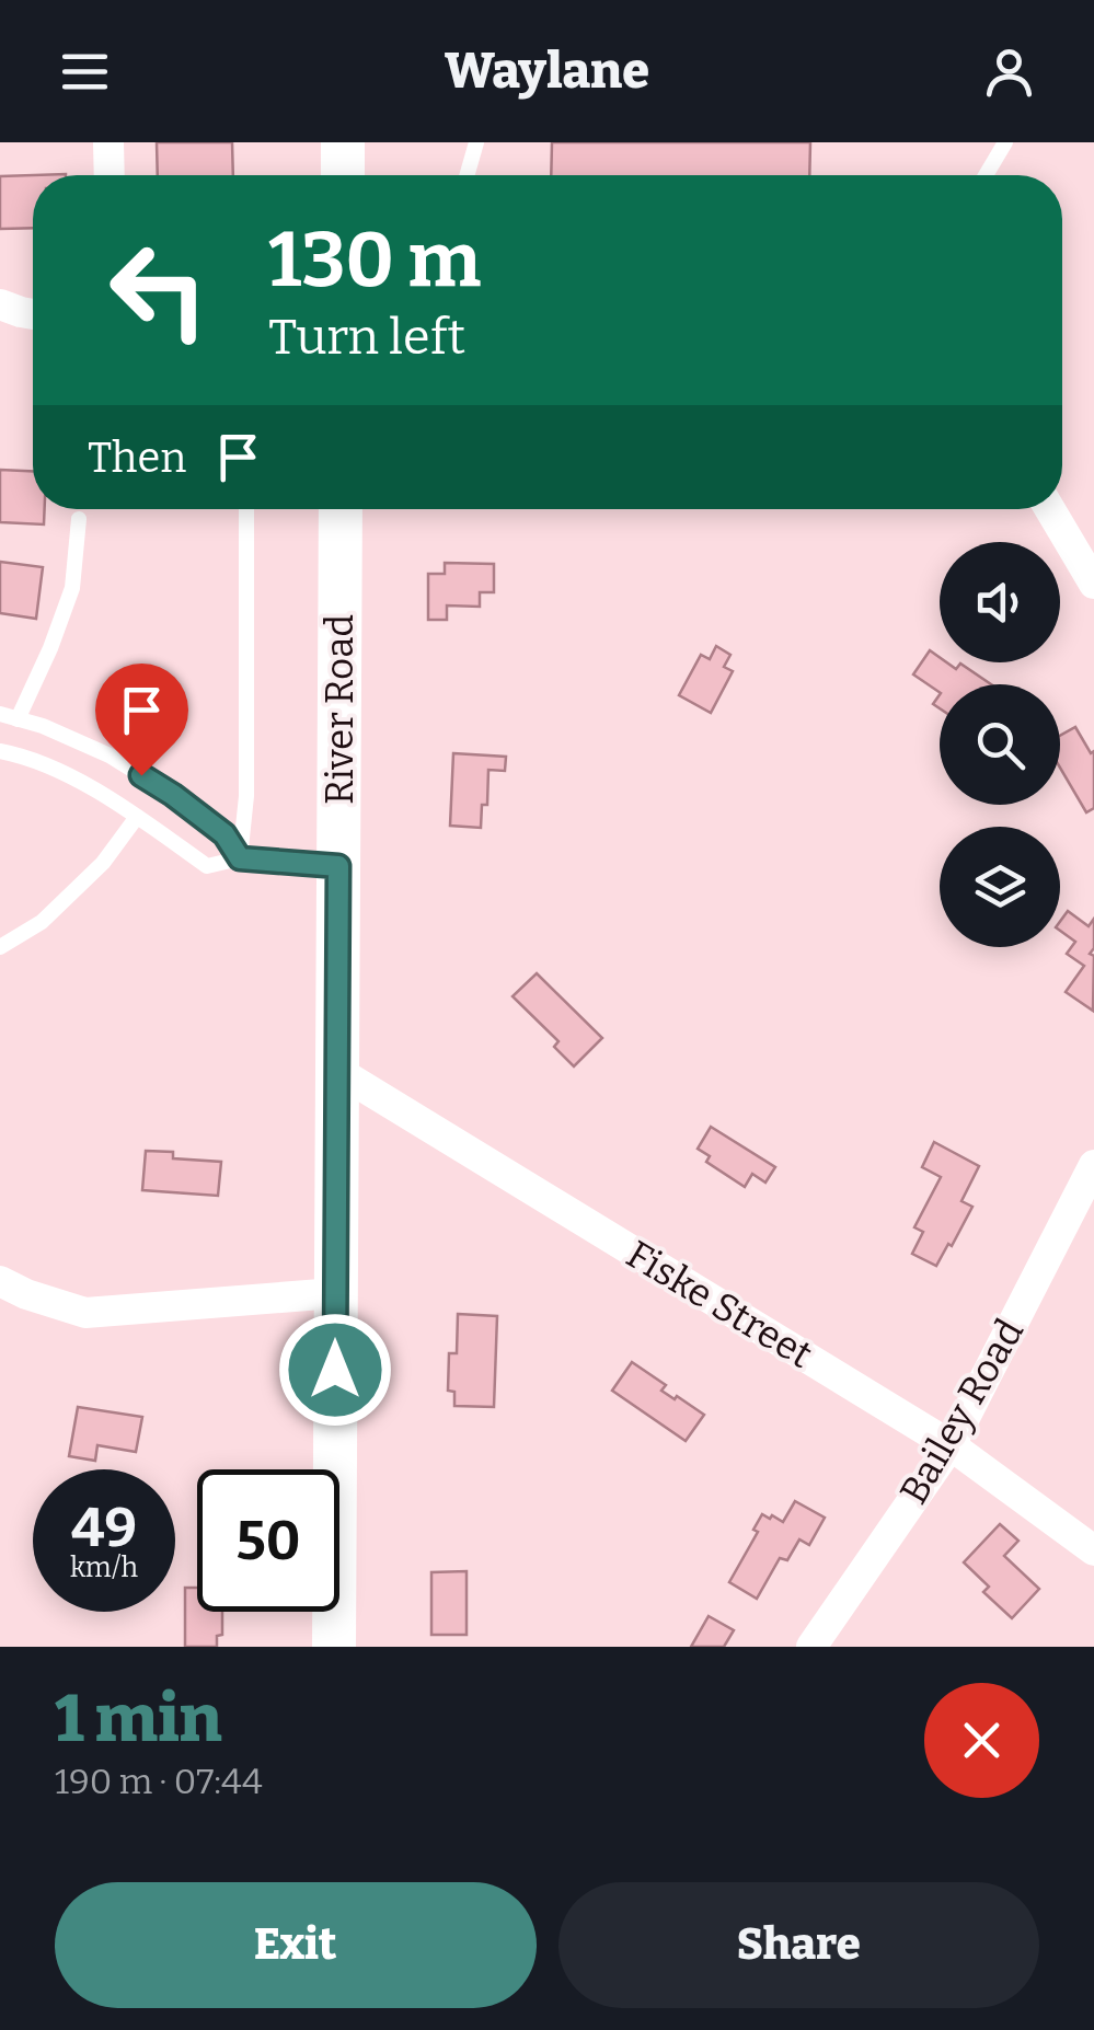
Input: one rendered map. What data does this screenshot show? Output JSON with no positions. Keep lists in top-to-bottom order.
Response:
{
  "streets": {
    "main road": ["River Road"],
    "street": ["Fiske Street", "Bailey Road"]
  },
  "crossings": [
    ["River Road", "Fiske Street"],
    ["Fiske Street", "Bailey Road"]
  ],
  "page": {
    "header": "Waylane",
    "turn": ["130 m", "Turn left"],
    "then": "Then",
    "speed": "49 km/h",
    "limit": "50",
    "heading": ["1 min", "190 m · 07:44"],
    "buttons": ["Exit", "Share"]
  }
}
